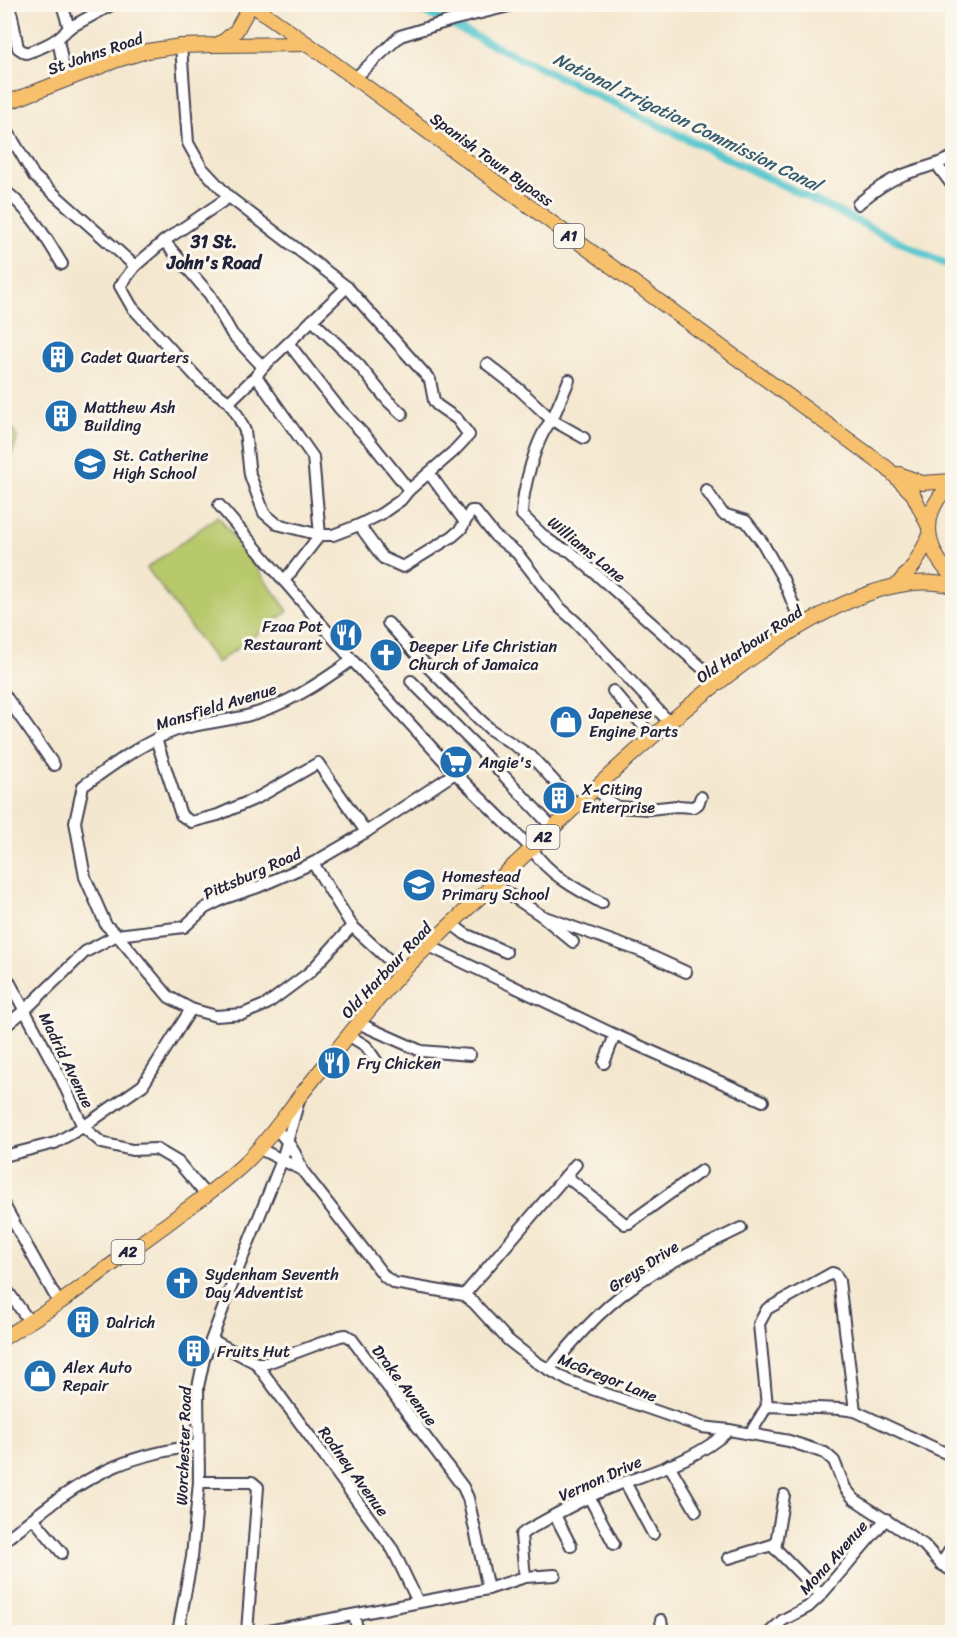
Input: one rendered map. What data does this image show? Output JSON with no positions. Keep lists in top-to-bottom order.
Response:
{
  "streets": {
    "main road": [
      "St Johns Road",
      "Spanish Town Bypass",
      "A1",
      "Old Harbour Road",
      "A2"
    ],
    "street": [
      "Williams Lane",
      "Mansfield Avenue",
      "Pittsburg Road",
      "Madrid Avenue",
      "Greys Drive",
      "McGregor Lane",
      "Drake Avenue",
      "Worchester Road",
      "Rodney Avenue",
      "Vernon Drive",
      "Mona Avenue"
    ]
  },
  "crossings": [
    ["St Johns Road", "Spanish Town Bypass"],
    ["Spanish Town Bypass", "A1"],
    ["Williams Lane", "Old Harbour Road"],
    ["Old Harbour Road", "Madrid Avenue"],
    ["Old Harbour Road", "Worchester Road"],
    ["Mansfield Avenue", "Pittsburg Road"],
    ["Pittsburg Road", "Madrid Avenue"],
    ["Greys Drive", "McGregor Lane"],
    ["McGregor Lane", "Vernon Drive"],
    ["McGregor Lane", "Mona Avenue"],
    ["Drake Avenue", "Rodney Avenue"]
  ],
  "districts": ["31 St. John's Road"],
  "water": ["National Irrigation Commission Canal"],
  "places": {
    "building": [
      "Cadet Quarters",
      "Matthew Ash Building",
      "X-Citing Enterprise",
      "Dalrich",
      "Fruits Hut"
    ],
    "school or university": ["St. Catherine High School", "Homestead Primary School"],
    "restaurant": ["Fzaa Pot Restaurant", "Fry Chicken"],
    "church": ["Deeper Life Christian Church of Jamaica", "Sydenham Seventh Day Adventist"],
    "shop": ["Japenese Engine Parts", "Alex Auto Repair"],
    "supermarket": ["Angie's"]
  }
}
